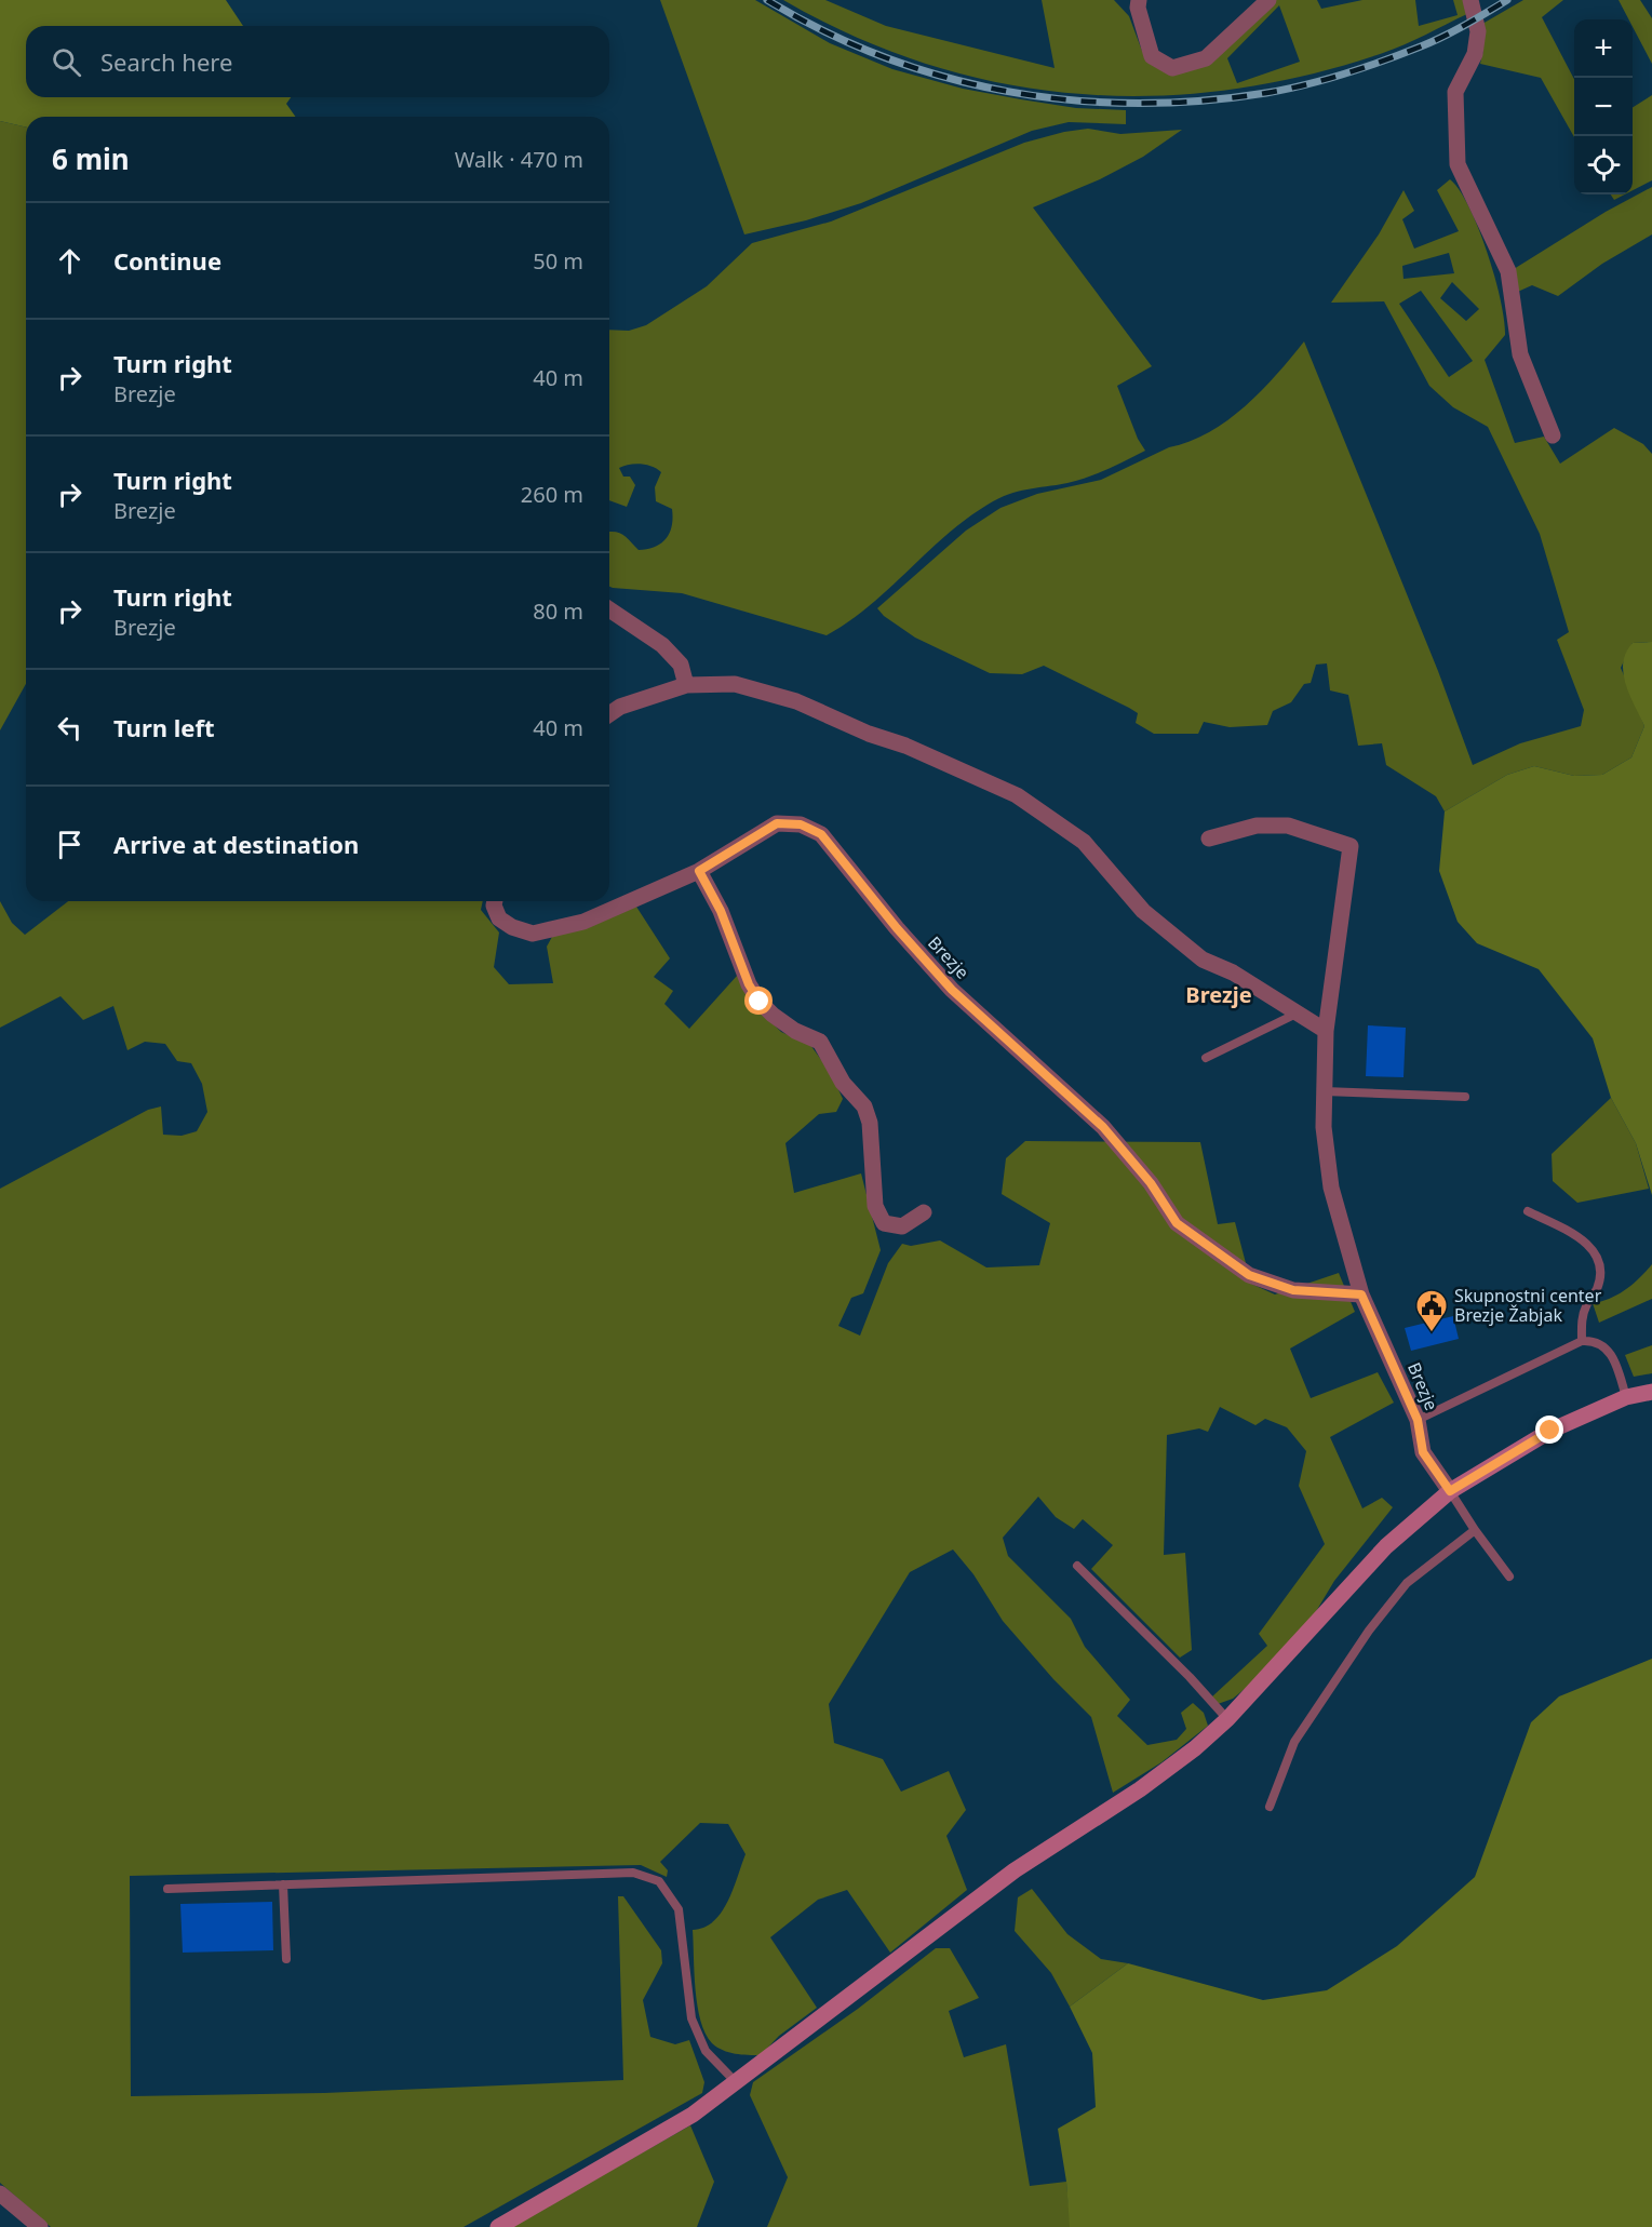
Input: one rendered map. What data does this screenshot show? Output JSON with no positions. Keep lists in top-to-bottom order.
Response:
{
  "streets": {
    "street": ["Brezje"]
  },
  "districts": ["Brezje"],
  "places": {
    "public building": ["Skupnostni center Brezje Žabjak"]
  },
  "page": {
    "map_buttons": ["+", "−"],
    "search": "Search here",
    "heading": ["6 min", "Walk · 470 m"],
    "list": [
      ["Continue", "50 m"],
      ["Turn right", "Brezje", "40 m"],
      ["Turn right", "Brezje", "260 m"],
      ["Turn right", "Brezje", "80 m"],
      ["Turn left", "40 m"],
      "Arrive at destination"
    ]
  }
}
